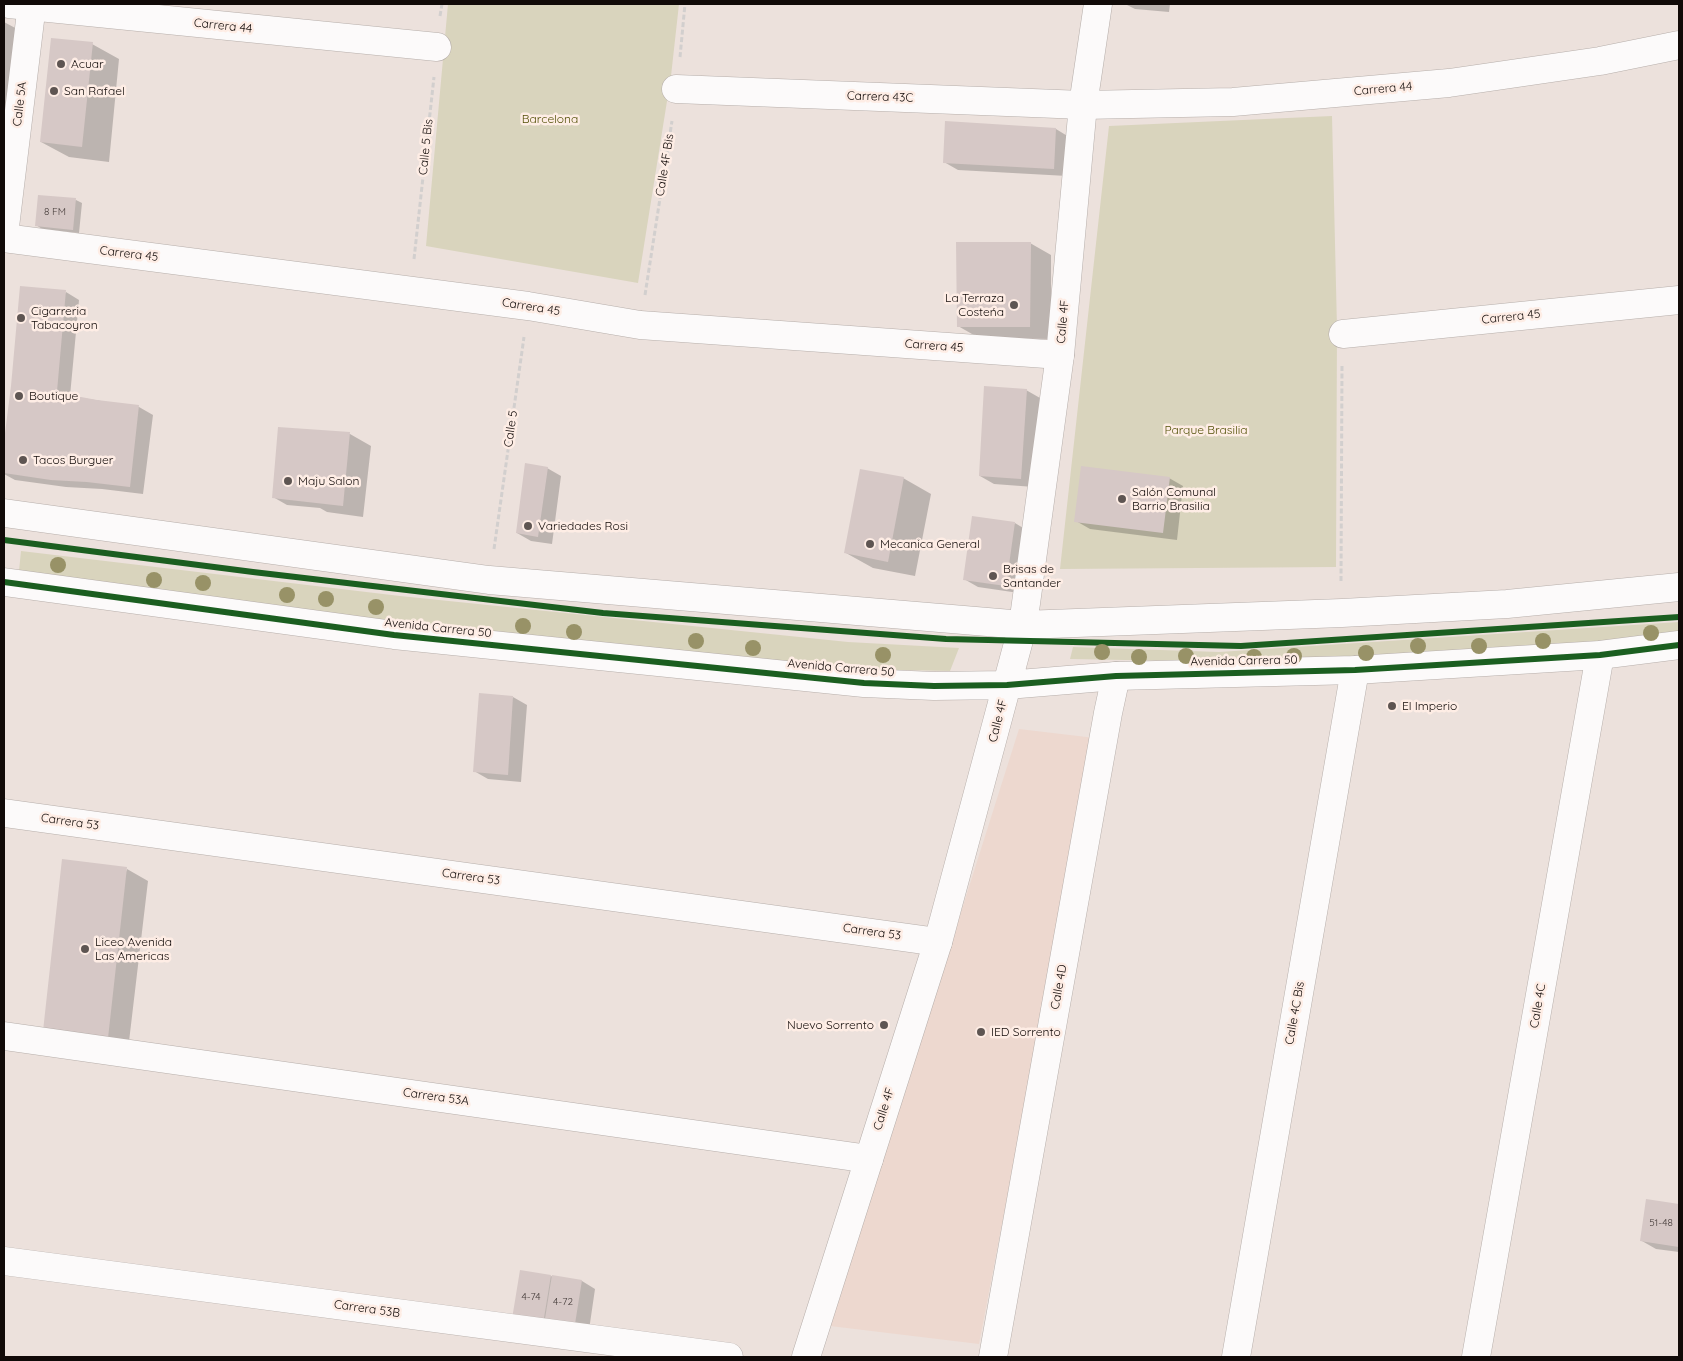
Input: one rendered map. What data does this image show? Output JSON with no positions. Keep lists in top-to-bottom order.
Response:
{
  "streets": {
    "street": [
      "Carrera 44",
      "Carrera 43C",
      "Calle 5A",
      "Carrera 45",
      "Calle 4F",
      "Avenida Carrera 50",
      "Carrera 53",
      "Calle 4D",
      "Calle 4C",
      "Calle 4C Bis",
      "Carrera 53A",
      "Carrera 53B"
    ],
    "path": ["Calle 5 Bis", "Calle 4F Bis", "Calle 5"]
  },
  "crossings": [
    ["Carrera 44", "Carrera 43C"],
    ["Carrera 44", "Calle 5A"],
    ["Carrera 44", "Calle 5 Bis"],
    ["Carrera 44", "Calle 4F"],
    ["Carrera 43C", "Calle 4F Bis"],
    ["Carrera 43C", "Calle 4F"],
    ["Calle 5A", "Carrera 45"],
    ["Calle 5 Bis", "Carrera 45"],
    ["Calle 4F Bis", "Carrera 45"],
    ["Carrera 45", "Calle 4F"],
    ["Carrera 45", "Calle 5"],
    ["Calle 4F", "Avenida Carrera 50"],
    ["Calle 4F", "Carrera 53"],
    ["Calle 4F", "Carrera 53A"],
    ["Avenida Carrera 50", "Calle 4D"],
    ["Avenida Carrera 50", "Calle 4C"],
    ["Avenida Carrera 50", "Calle 4C Bis"]
  ],
  "parks": ["Barcelona", "Parque Brasilia"],
  "places": [
    "Acuar",
    "San Rafael",
    "La Terraza Costeńa",
    "Cigarreria Tabacoyron",
    "Boutique",
    "Tacos Burguer",
    "Maju Salon",
    "Salón Comunal Barrio Brasilia",
    "Variedades Rosi",
    "Mecanica General",
    "Brisas de Santander",
    "El Imperio",
    "Liceo Avenida Las Americas",
    "Nuevo Sorrento",
    "IED Sorrento"
  ],
  "house_numbers": [
    "8 FM",
    "51-48",
    "4-74",
    "4-72"
  ]
}
